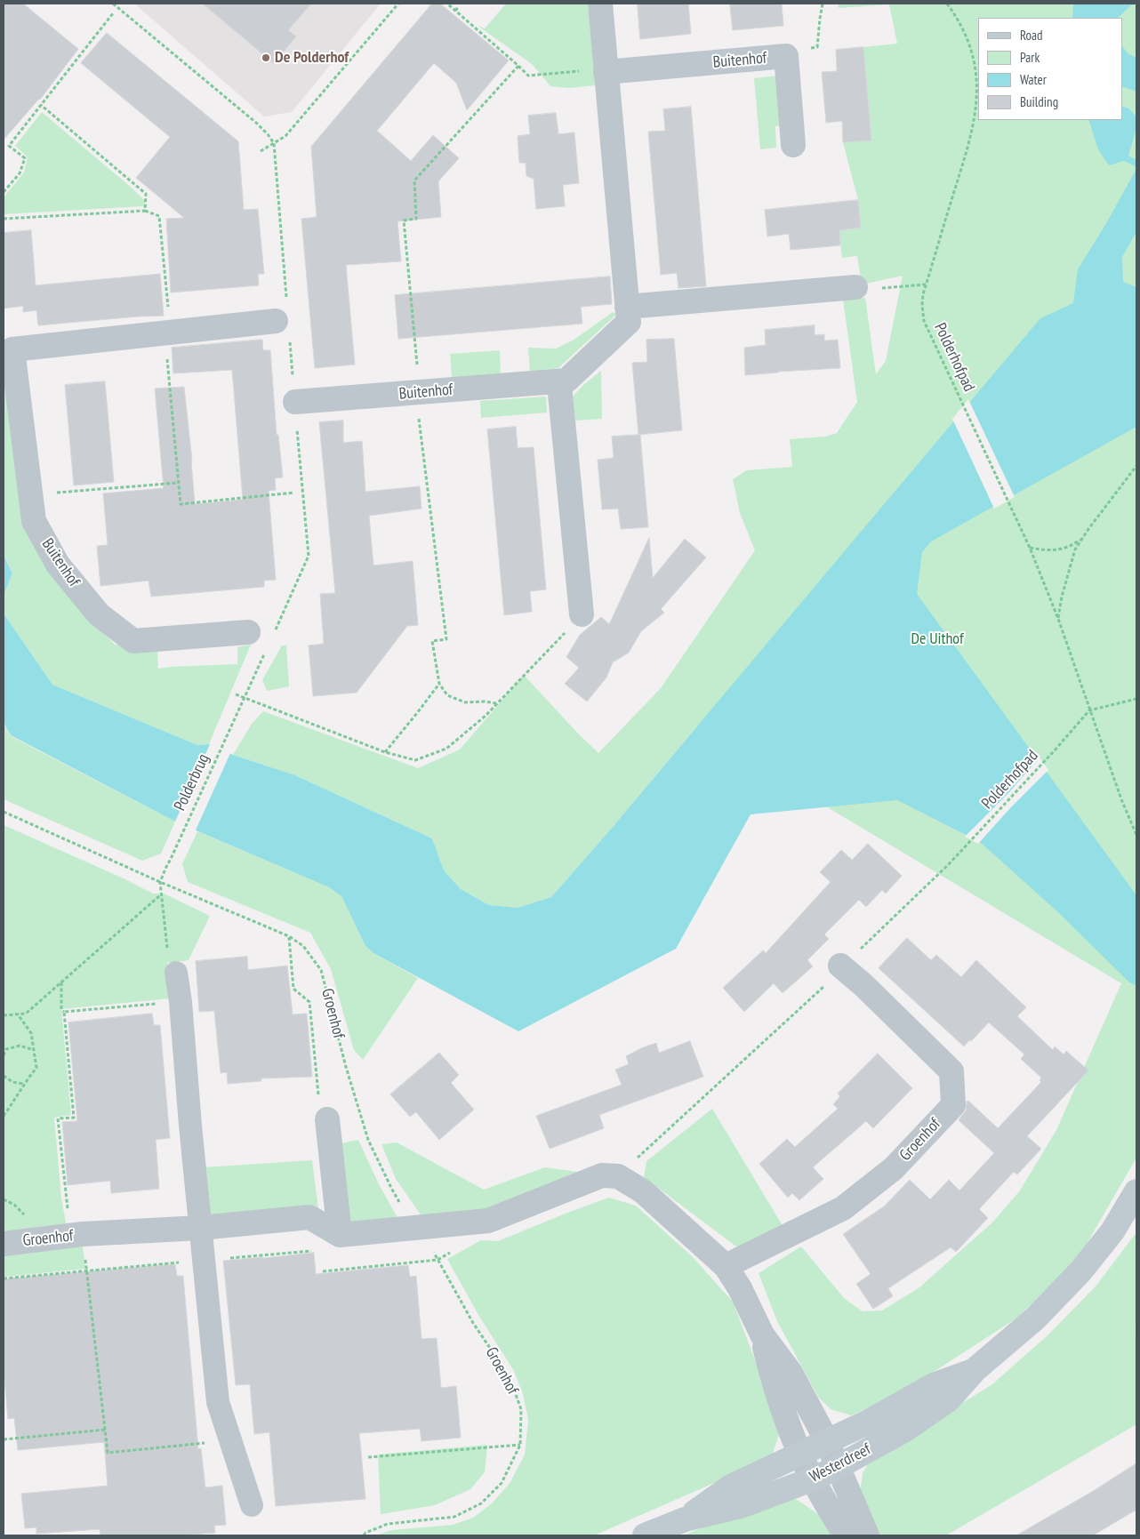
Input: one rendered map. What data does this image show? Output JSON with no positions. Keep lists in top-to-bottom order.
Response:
{
  "streets": {
    "main road": ["Westerdreef"],
    "street": ["Buitenhof", "Groenhof"],
    "path": ["Polderhofpad", "Polderbrug"]
  },
  "crossings": [
    ["Polderhofpad", "Groenhof"],
    ["Polderbrug", "Groenhof"]
  ],
  "parks": ["De Uithof"],
  "places": ["De Polderhof"],
  "legend": [
    "Road",
    "Park",
    "Water",
    "Building"
  ]
}
